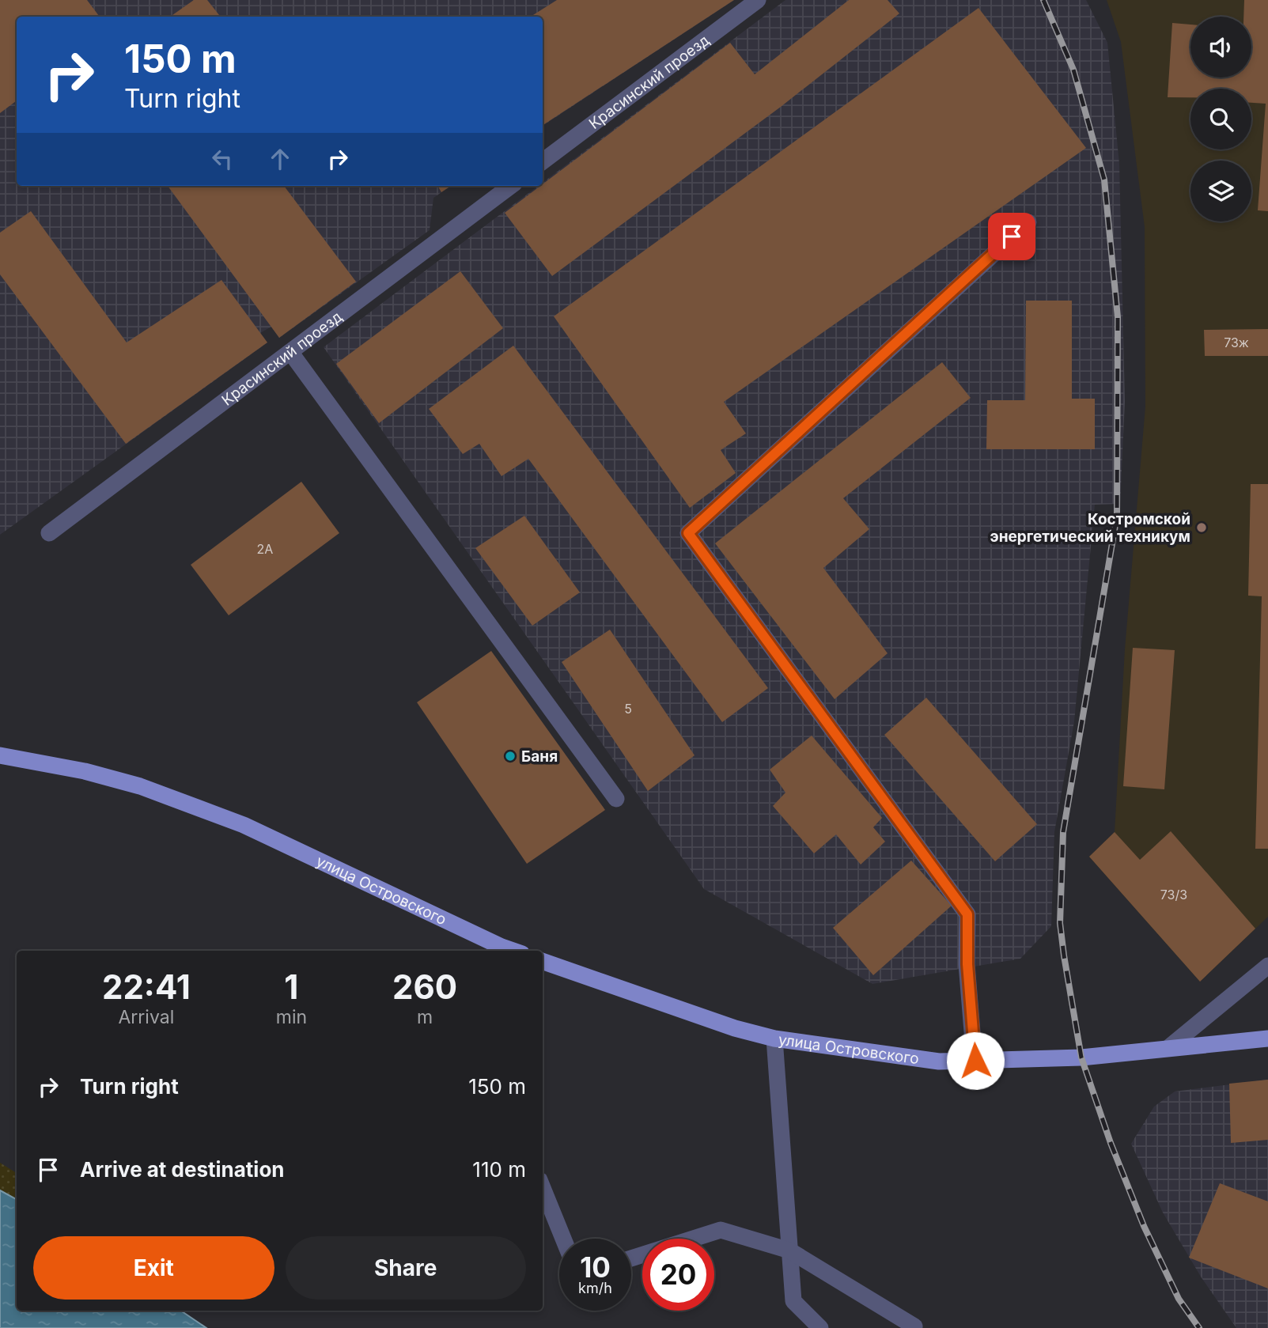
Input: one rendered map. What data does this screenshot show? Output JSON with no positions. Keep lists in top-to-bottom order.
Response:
{
  "streets": {
    "main road": ["улица Островского"],
    "street": ["Красинский проезд"]
  },
  "places": ["Костромской энергетический техникум", "Баня"],
  "house_numbers": [
    "73ж",
    "2А",
    "5",
    "73/3"
  ],
  "page": {
    "turn": ["150 m", "Turn right"],
    "eta": [
      "22:41",
      "Arrival",
      "1",
      "min",
      "260",
      "m"
    ],
    "list": [
      {
        "name": "Turn right",
        "value": "150 m"
      },
      {
        "name": "Arrive at destination",
        "value": "110 m"
      }
    ],
    "buttons": ["Exit", "Share"],
    "speed": "10 km/h",
    "limit": "20"
  }
}
